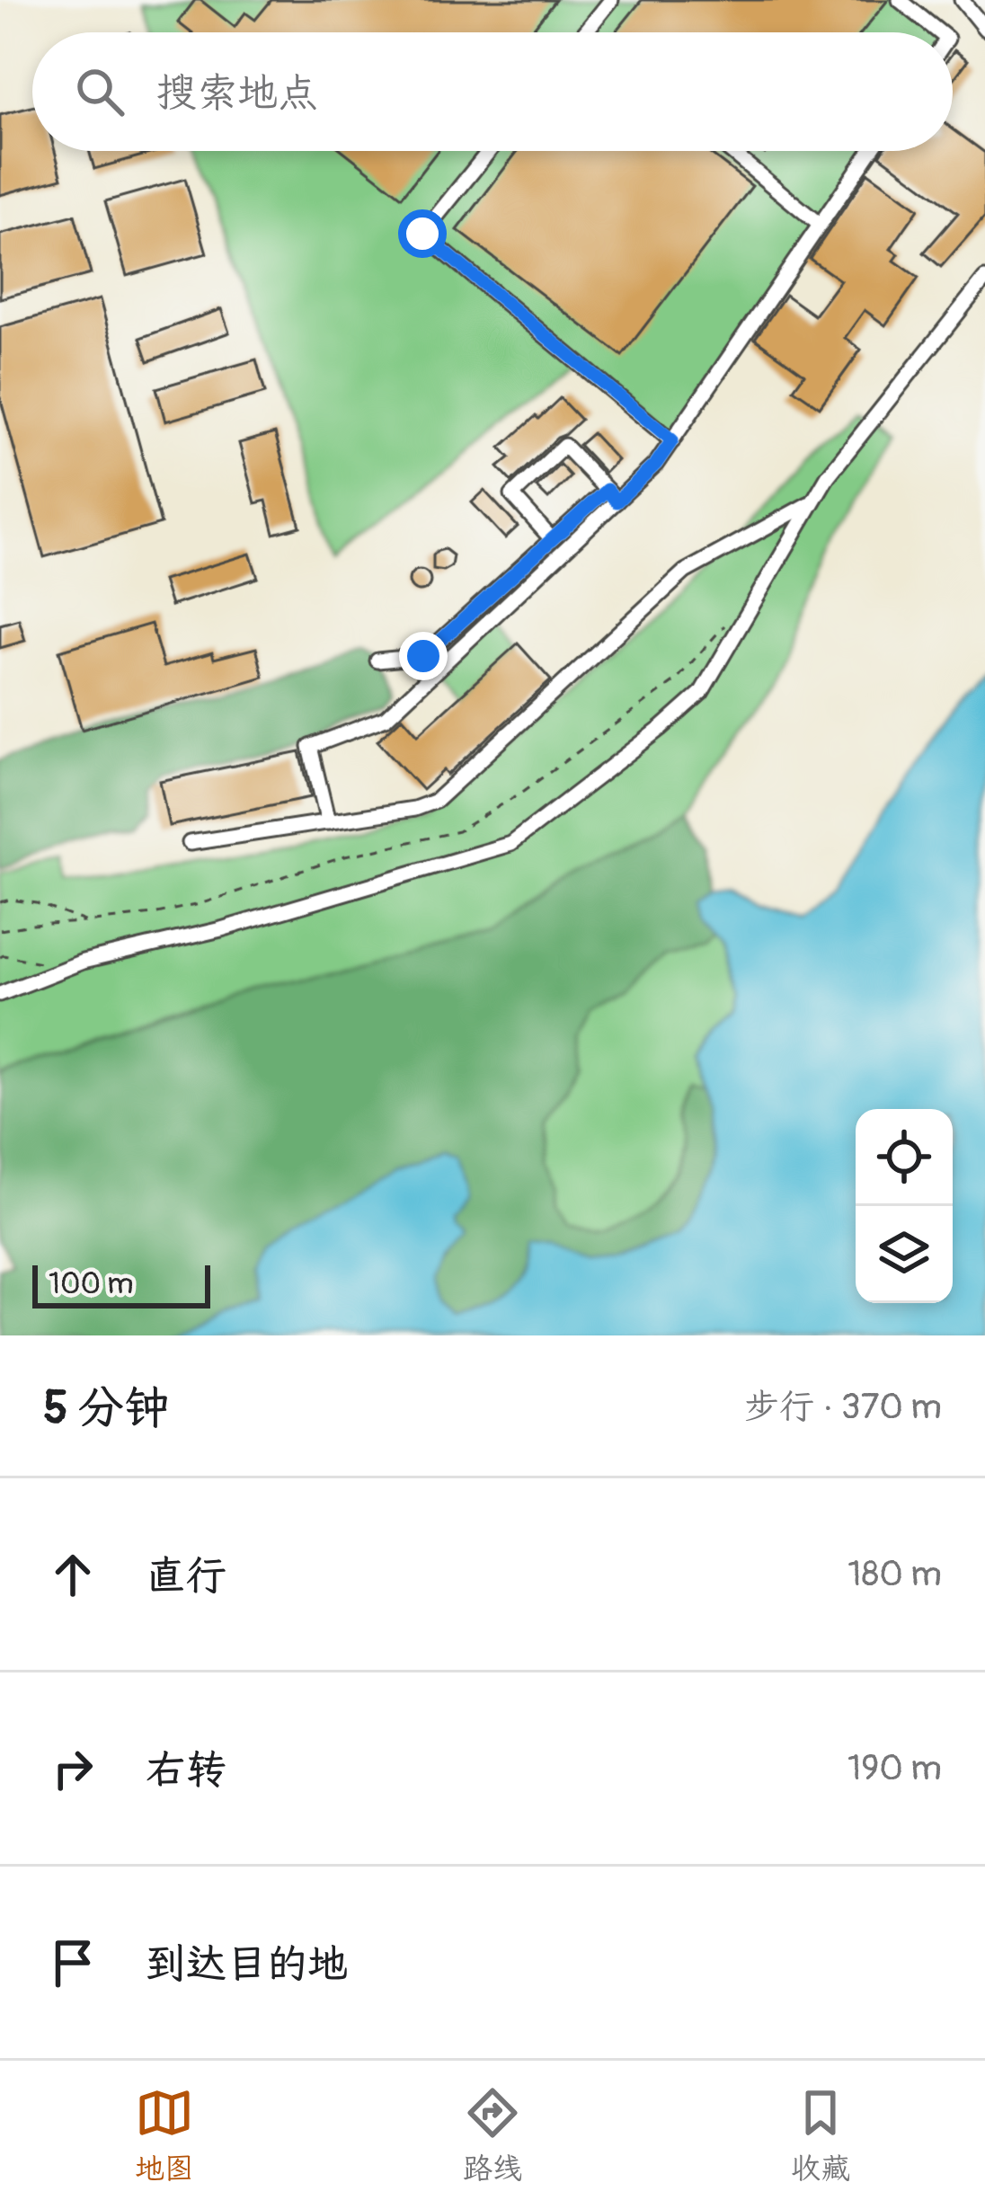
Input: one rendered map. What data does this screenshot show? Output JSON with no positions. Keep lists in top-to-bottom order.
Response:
{
  "scale_bar": "100 m",
  "page": {
    "search": "搜索地点",
    "scale": "100 m",
    "heading": ["5 分钟", "步行 · 370 m"],
    "list": [
      ["直行", "180 m"],
      ["右转", "190 m"],
      "到达目的地"
    ],
    "nav": ["地图", "路线", "收藏"]
  }
}
